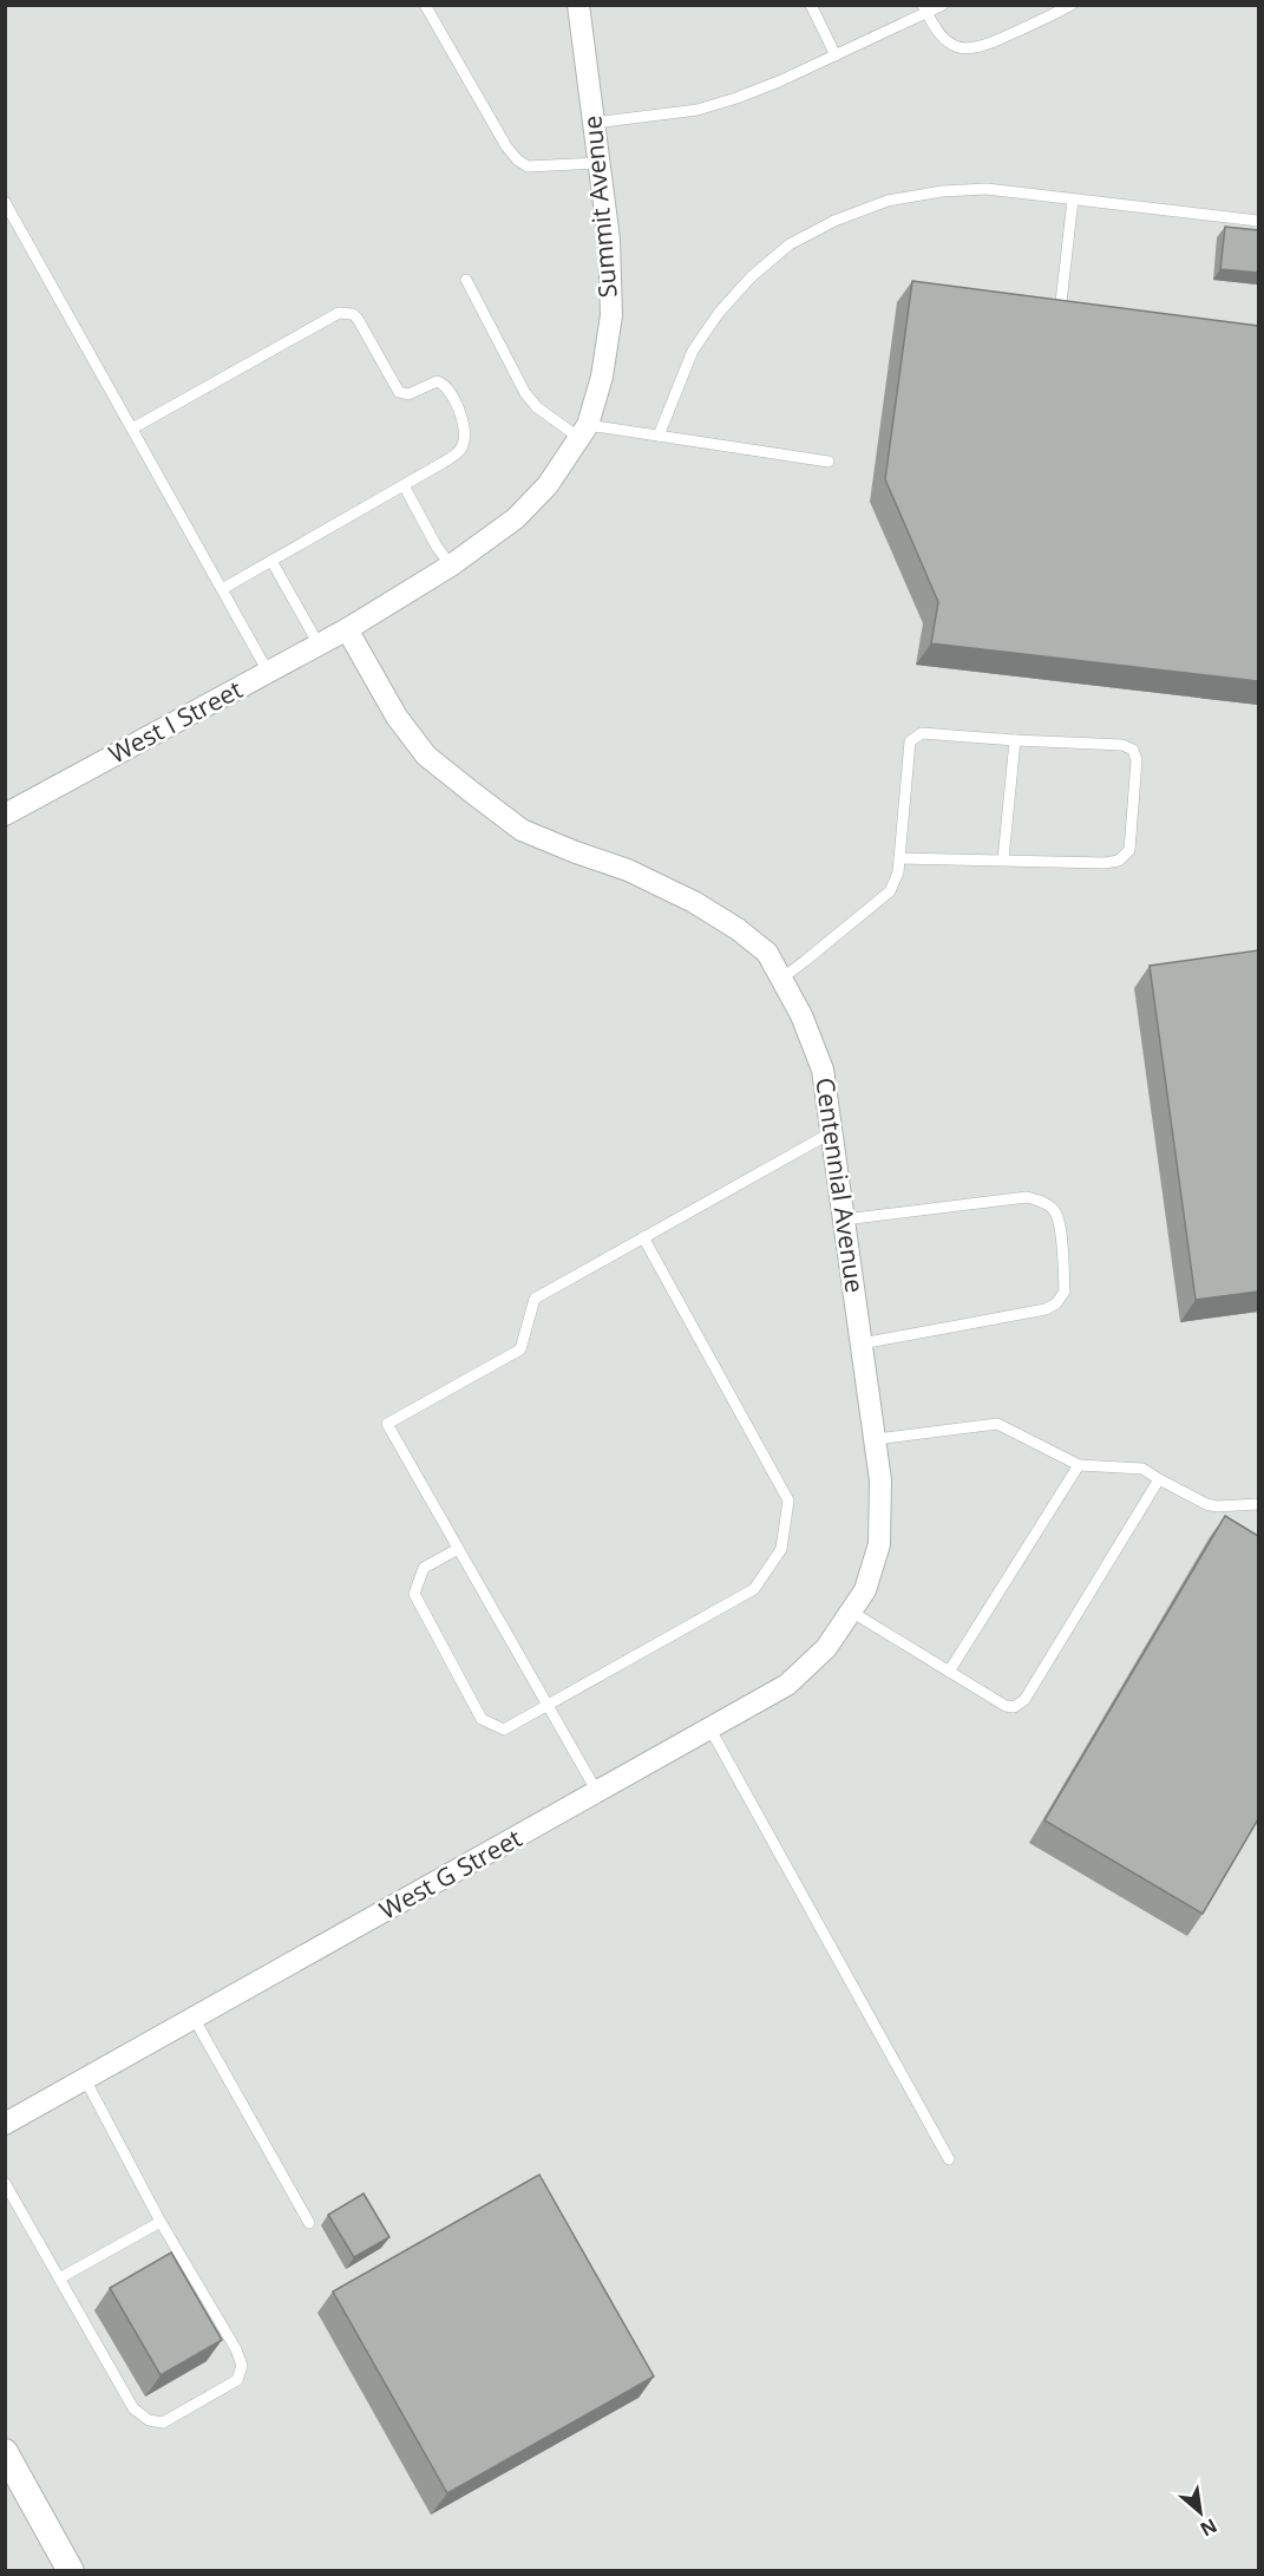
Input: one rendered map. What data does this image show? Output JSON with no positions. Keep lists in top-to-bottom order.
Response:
{
  "streets": {
    "street": [
      "Summit Avenue",
      "West I Street",
      "Centennial Avenue",
      "West G Street"
    ]
  },
  "crossings": [
    ["Summit Avenue", "West I Street"],
    ["Summit Avenue", "Centennial Avenue"],
    ["West I Street", "Centennial Avenue"],
    ["Centennial Avenue", "West G Street"]
  ],
  "north": "bottom right"
}
